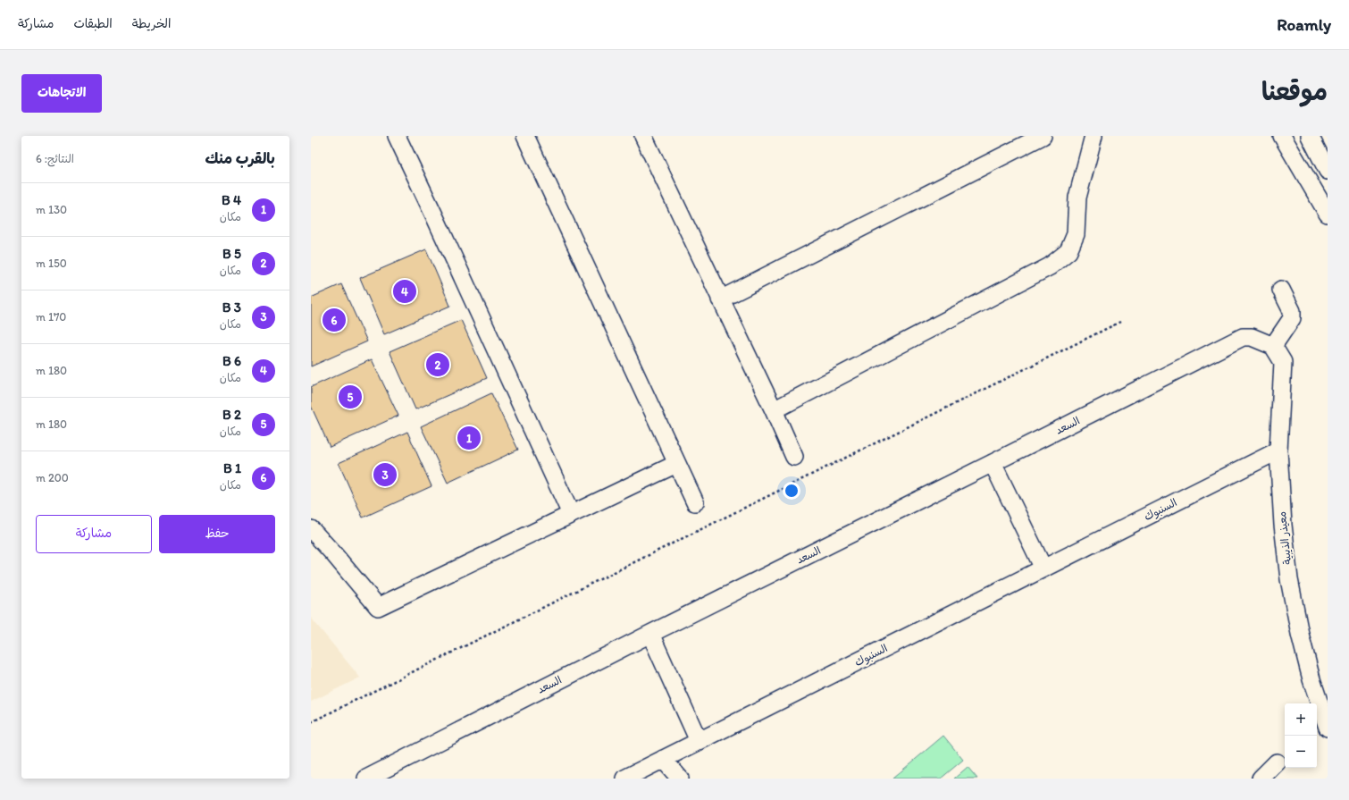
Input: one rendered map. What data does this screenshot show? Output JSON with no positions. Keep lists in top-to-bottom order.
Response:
{
  "streets": {
    "street": ["السعد", "السنبوك", "معيذر الذيبية"]
  },
  "crossings": [
    ["السعد", "معيذر الذيبية"],
    ["السنبوك", "معيذر الذيبية"]
  ],
  "page": {
    "header": "Roamly",
    "nav": ["الخريطة", "الطبقات", "مشاركة"],
    "title": "موقعنا",
    "buttons": [
      "الاتجاهات",
      ["حفظ", "مشاركة"]
    ],
    "heading": ["بالقرب منك", "النتائج: 6"],
    "list": [
      {
        "mark": "1",
        "name": "B 4",
        "note": "مكان",
        "value": "130 m"
      },
      {
        "mark": "2",
        "name": "B 5",
        "note": "مكان",
        "value": "150 m"
      },
      {
        "mark": "3",
        "name": "B 3",
        "note": "مكان",
        "value": "170 m"
      },
      {
        "mark": "4",
        "name": "B 6",
        "note": "مكان",
        "value": "180 m"
      },
      {
        "mark": "5",
        "name": "B 2",
        "note": "مكان",
        "value": "180 m"
      },
      {
        "mark": "6",
        "name": "B 1",
        "note": "مكان",
        "value": "200 m"
      }
    ],
    "pins": [
      "4",
      "6",
      "2",
      "5",
      "1",
      "3"
    ],
    "map_buttons": ["+", "−"]
  }
}
